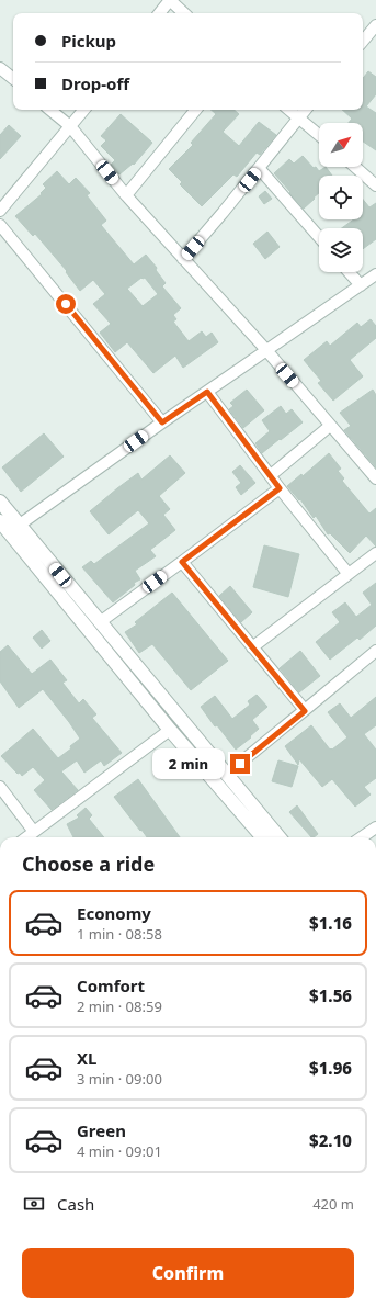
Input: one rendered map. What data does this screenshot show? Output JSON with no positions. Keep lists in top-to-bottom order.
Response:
{
  "north": "top right",
  "page": {
    "banner": ["Pickup", "Drop-off"],
    "bubble": "2 min",
    "heading": "Choose a ride",
    "list": [
      {
        "name": "Economy",
        "note": "1 min · 08:58",
        "value": "$1.16"
      },
      {
        "name": "Comfort",
        "note": "2 min · 08:59",
        "value": "$1.56"
      },
      {
        "name": "XL",
        "note": "3 min · 09:00",
        "value": "$1.96"
      },
      {
        "name": "Green",
        "note": "4 min · 09:01",
        "value": "$2.10"
      }
    ],
    "pay": ["Cash", "420 m"],
    "buttons": "Confirm"
  }
}
